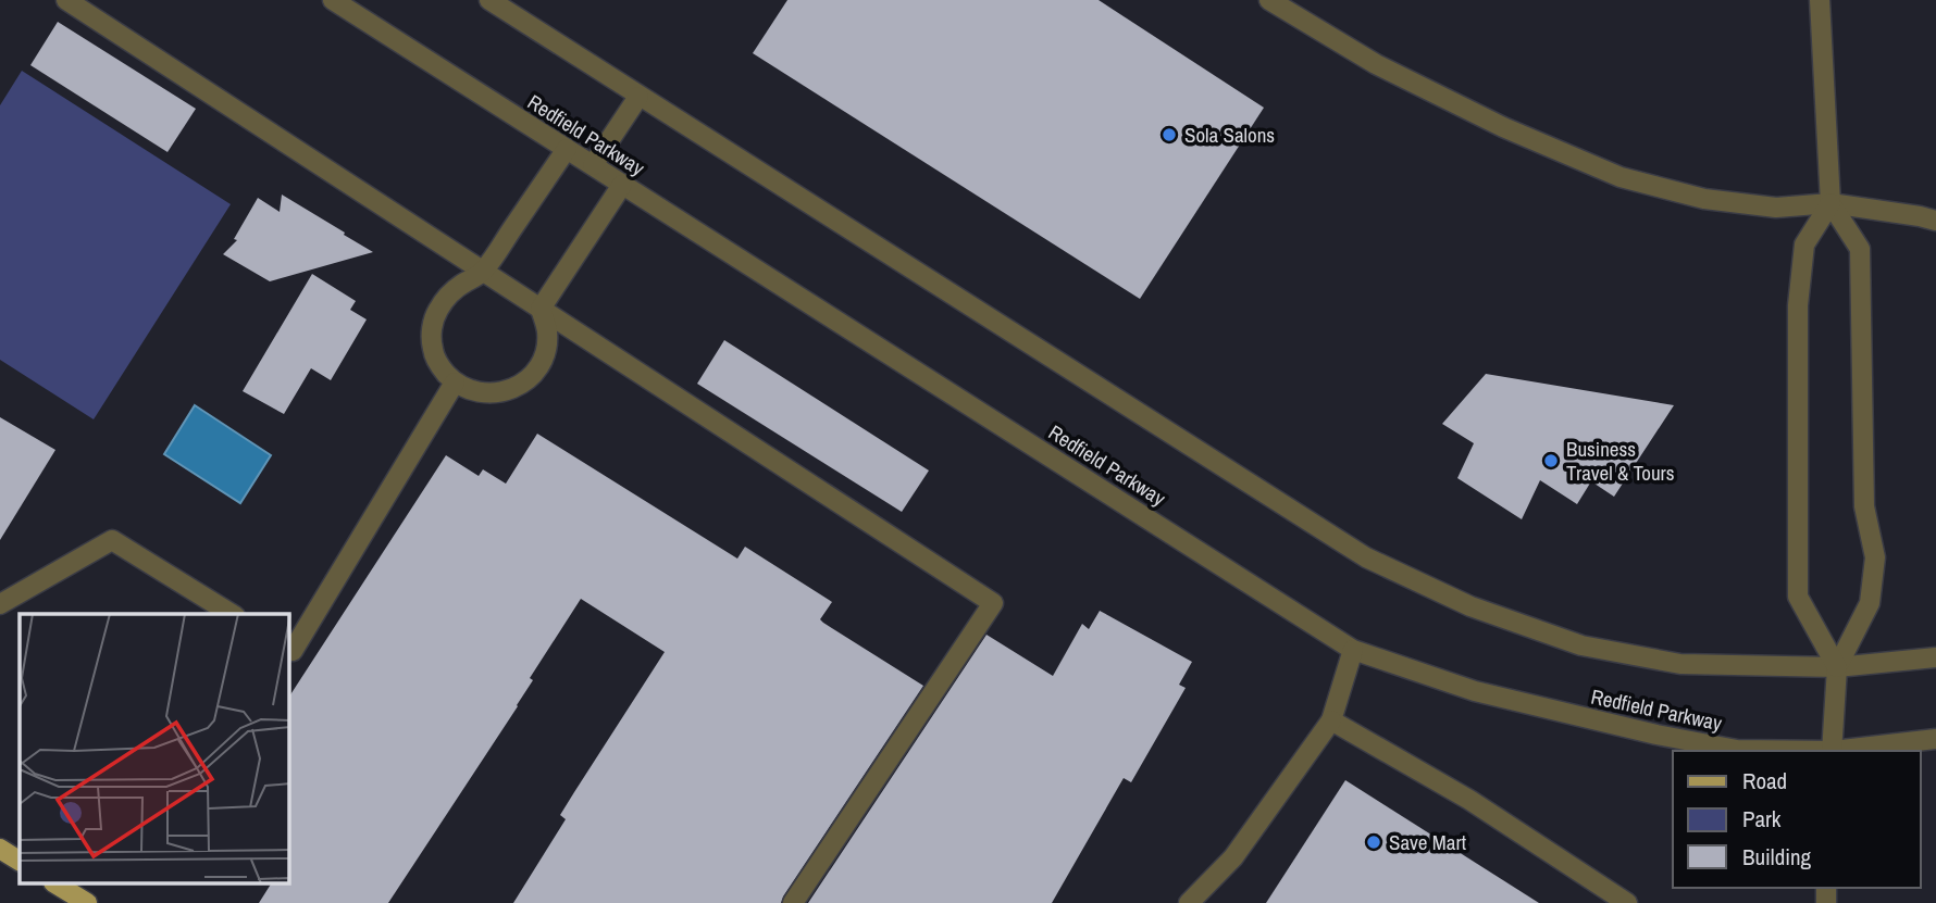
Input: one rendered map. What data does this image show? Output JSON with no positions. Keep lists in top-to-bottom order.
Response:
{
  "streets": {
    "street": ["Redfield Parkway"]
  },
  "places": ["Sola Salons", "Business Travel & Tours", "Save Mart"],
  "legend": ["Road", "Park", "Building"]
}
